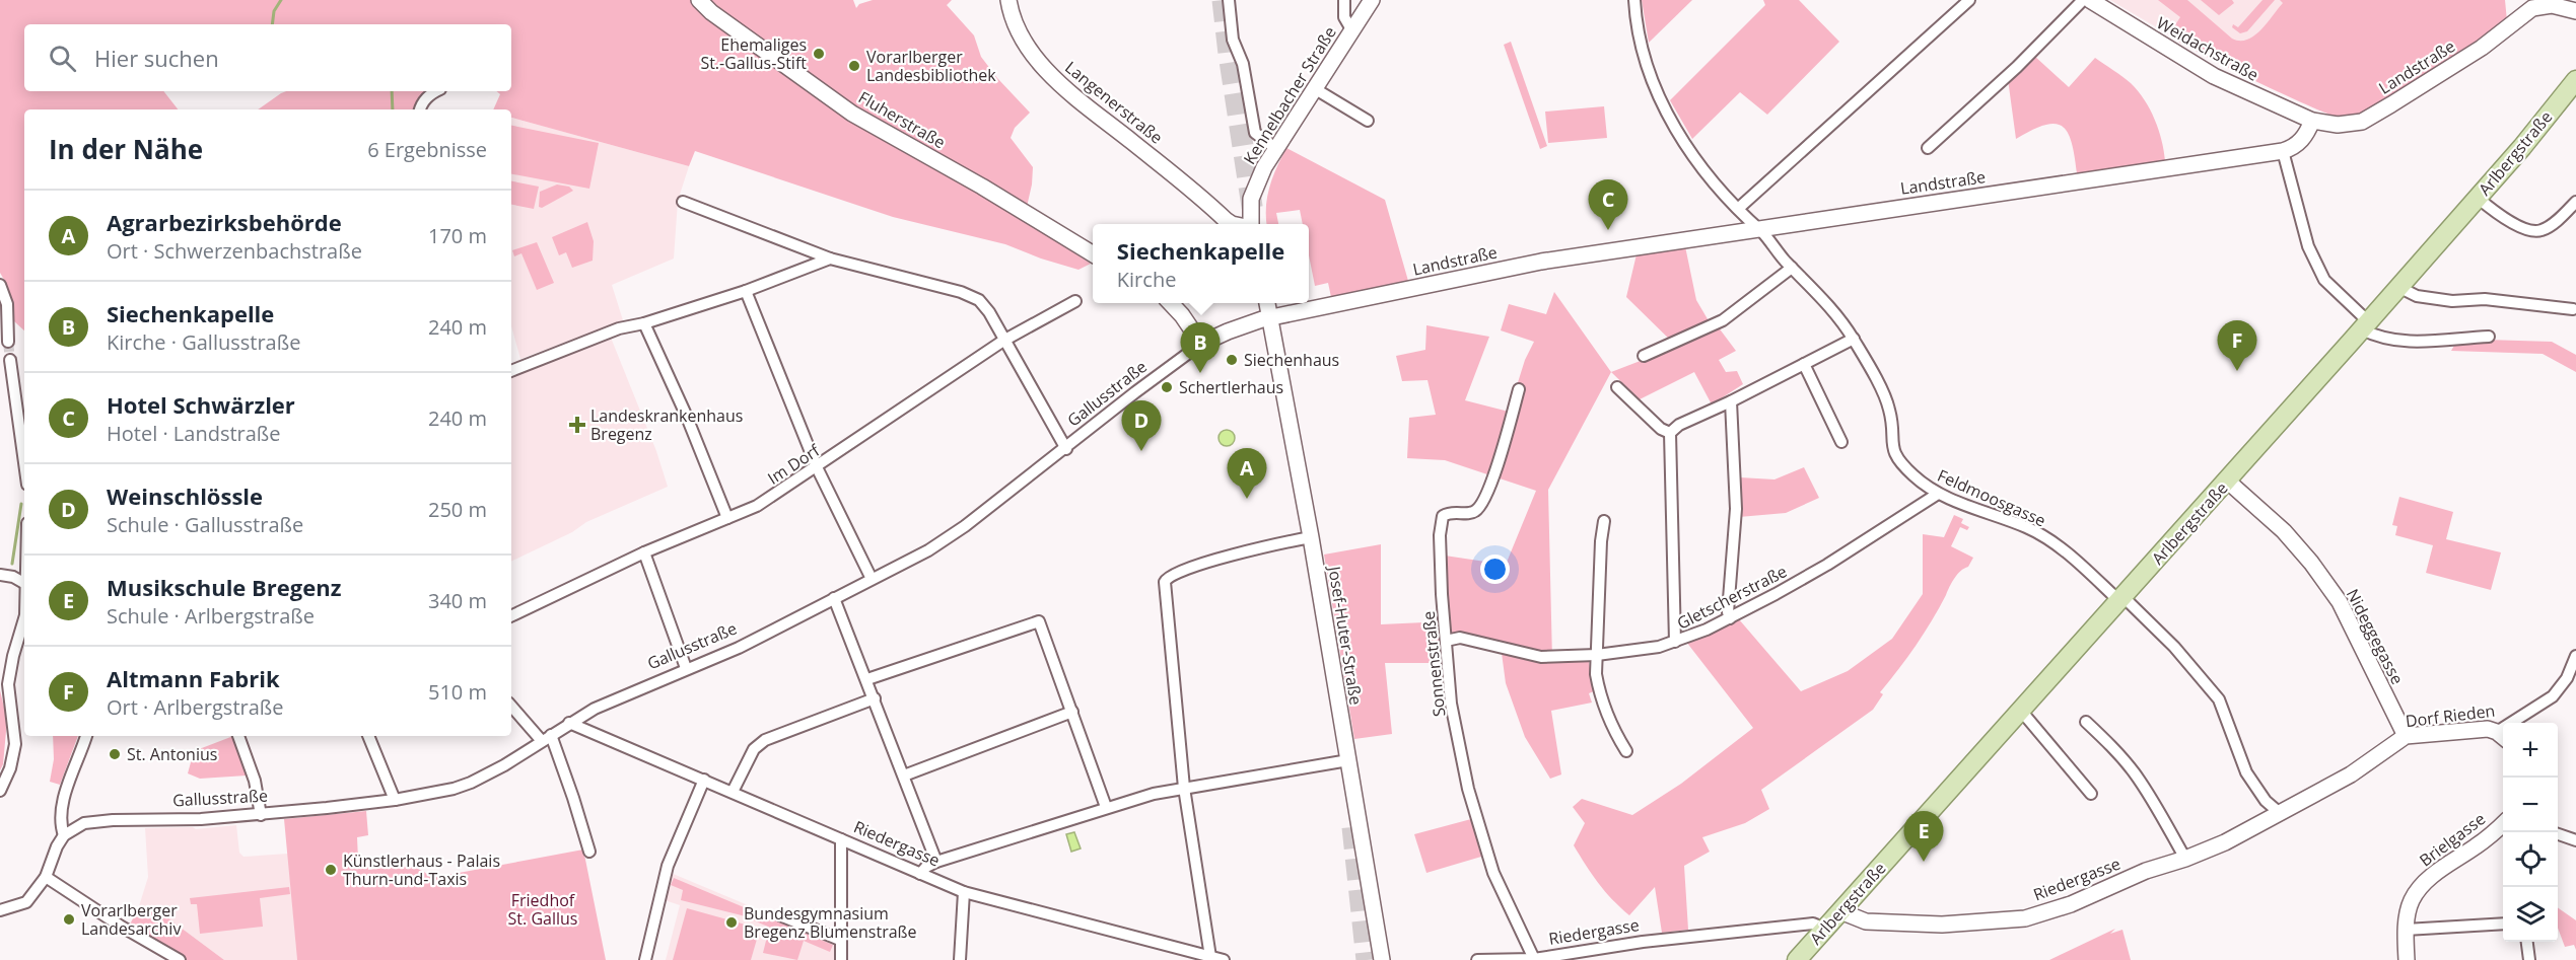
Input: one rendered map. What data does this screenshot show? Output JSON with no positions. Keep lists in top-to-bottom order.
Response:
{
  "streets": {
    "main road": ["Arlbergstraße"],
    "street": [
      "Weidachstraße",
      "Landstraße",
      "Kennelbacher Straße",
      "Langenerstraße",
      "Fluherstraße",
      "Gallusstraße",
      "Im Dorf",
      "Feldmoosgasse",
      "Gletscherstraße",
      "Josef-Huter-Straße",
      "Nideggegasse",
      "Sonnenstraße",
      "Dorf Rieden",
      "Brielgasse",
      "Riedergasse"
    ]
  },
  "crossings": [
    ["Weidachstraße", "Landstraße"],
    ["Landstraße", "Gallusstraße"],
    ["Landstraße", "Feldmoosgasse"],
    ["Landstraße", "Josef-Huter-Straße"],
    ["Kennelbacher Straße", "Langenerstraße"],
    ["Arlbergstraße", "Feldmoosgasse"],
    ["Arlbergstraße", "Nideggegasse"],
    ["Arlbergstraße", "Riedergasse"],
    ["Gallusstraße", "Josef-Huter-Straße"],
    ["Gallusstraße", "Riedergasse"],
    ["Feldmoosgasse", "Gletscherstraße"],
    ["Feldmoosgasse", "Dorf Rieden"],
    ["Feldmoosgasse", "Riedergasse"],
    ["Gletscherstraße", "Sonnenstraße"],
    ["Nideggegasse", "Dorf Rieden"],
    ["Sonnenstraße", "Riedergasse"],
    ["Dorf Rieden", "Riedergasse"]
  ],
  "parks": ["Friedhof St. Gallus"],
  "places": {
    "other": [
      "Ehemaliges St.-Gallus-Stift",
      "Vorarlberger Landesbibliothek",
      "Siechenhaus",
      "Schertlerhaus",
      "St. Antonius",
      "Künstlerhaus - Palais Thurn-und-Taxis",
      "Vorarlberger Landesarchiv",
      "Bundesgymnasium Bregenz Blumenstraße"
    ],
    "health": ["Landeskrankenhaus Bregenz"]
  },
  "page": {
    "search": "Hier suchen",
    "heading": ["In der Nähe", "6 Ergebnisse"],
    "pins": [
      "C",
      "F",
      "B",
      "D",
      "A",
      "E"
    ],
    "list": [
      {
        "mark": "A",
        "name": "Agrarbezirksbehörde",
        "note": "Ort · Schwerzenbachstraße",
        "value": "170 m"
      },
      {
        "mark": "B",
        "name": "Siechenkapelle",
        "note": "Kirche · Gallusstraße",
        "value": "240 m"
      },
      {
        "mark": "C",
        "name": "Hotel Schwärzler",
        "note": "Hotel · Landstraße",
        "value": "240 m"
      },
      {
        "mark": "D",
        "name": "Weinschlössle",
        "note": "Schule · Gallusstraße",
        "value": "250 m"
      },
      {
        "mark": "E",
        "name": "Musikschule Bregenz",
        "note": "Schule · Arlbergstraße",
        "value": "340 m"
      },
      {
        "mark": "F",
        "name": "Altmann Fabrik",
        "note": "Ort · Arlbergstraße",
        "value": "510 m"
      }
    ],
    "popup": ["Siechenkapelle", "Kirche"],
    "map_buttons": ["+", "−"]
  }
}
